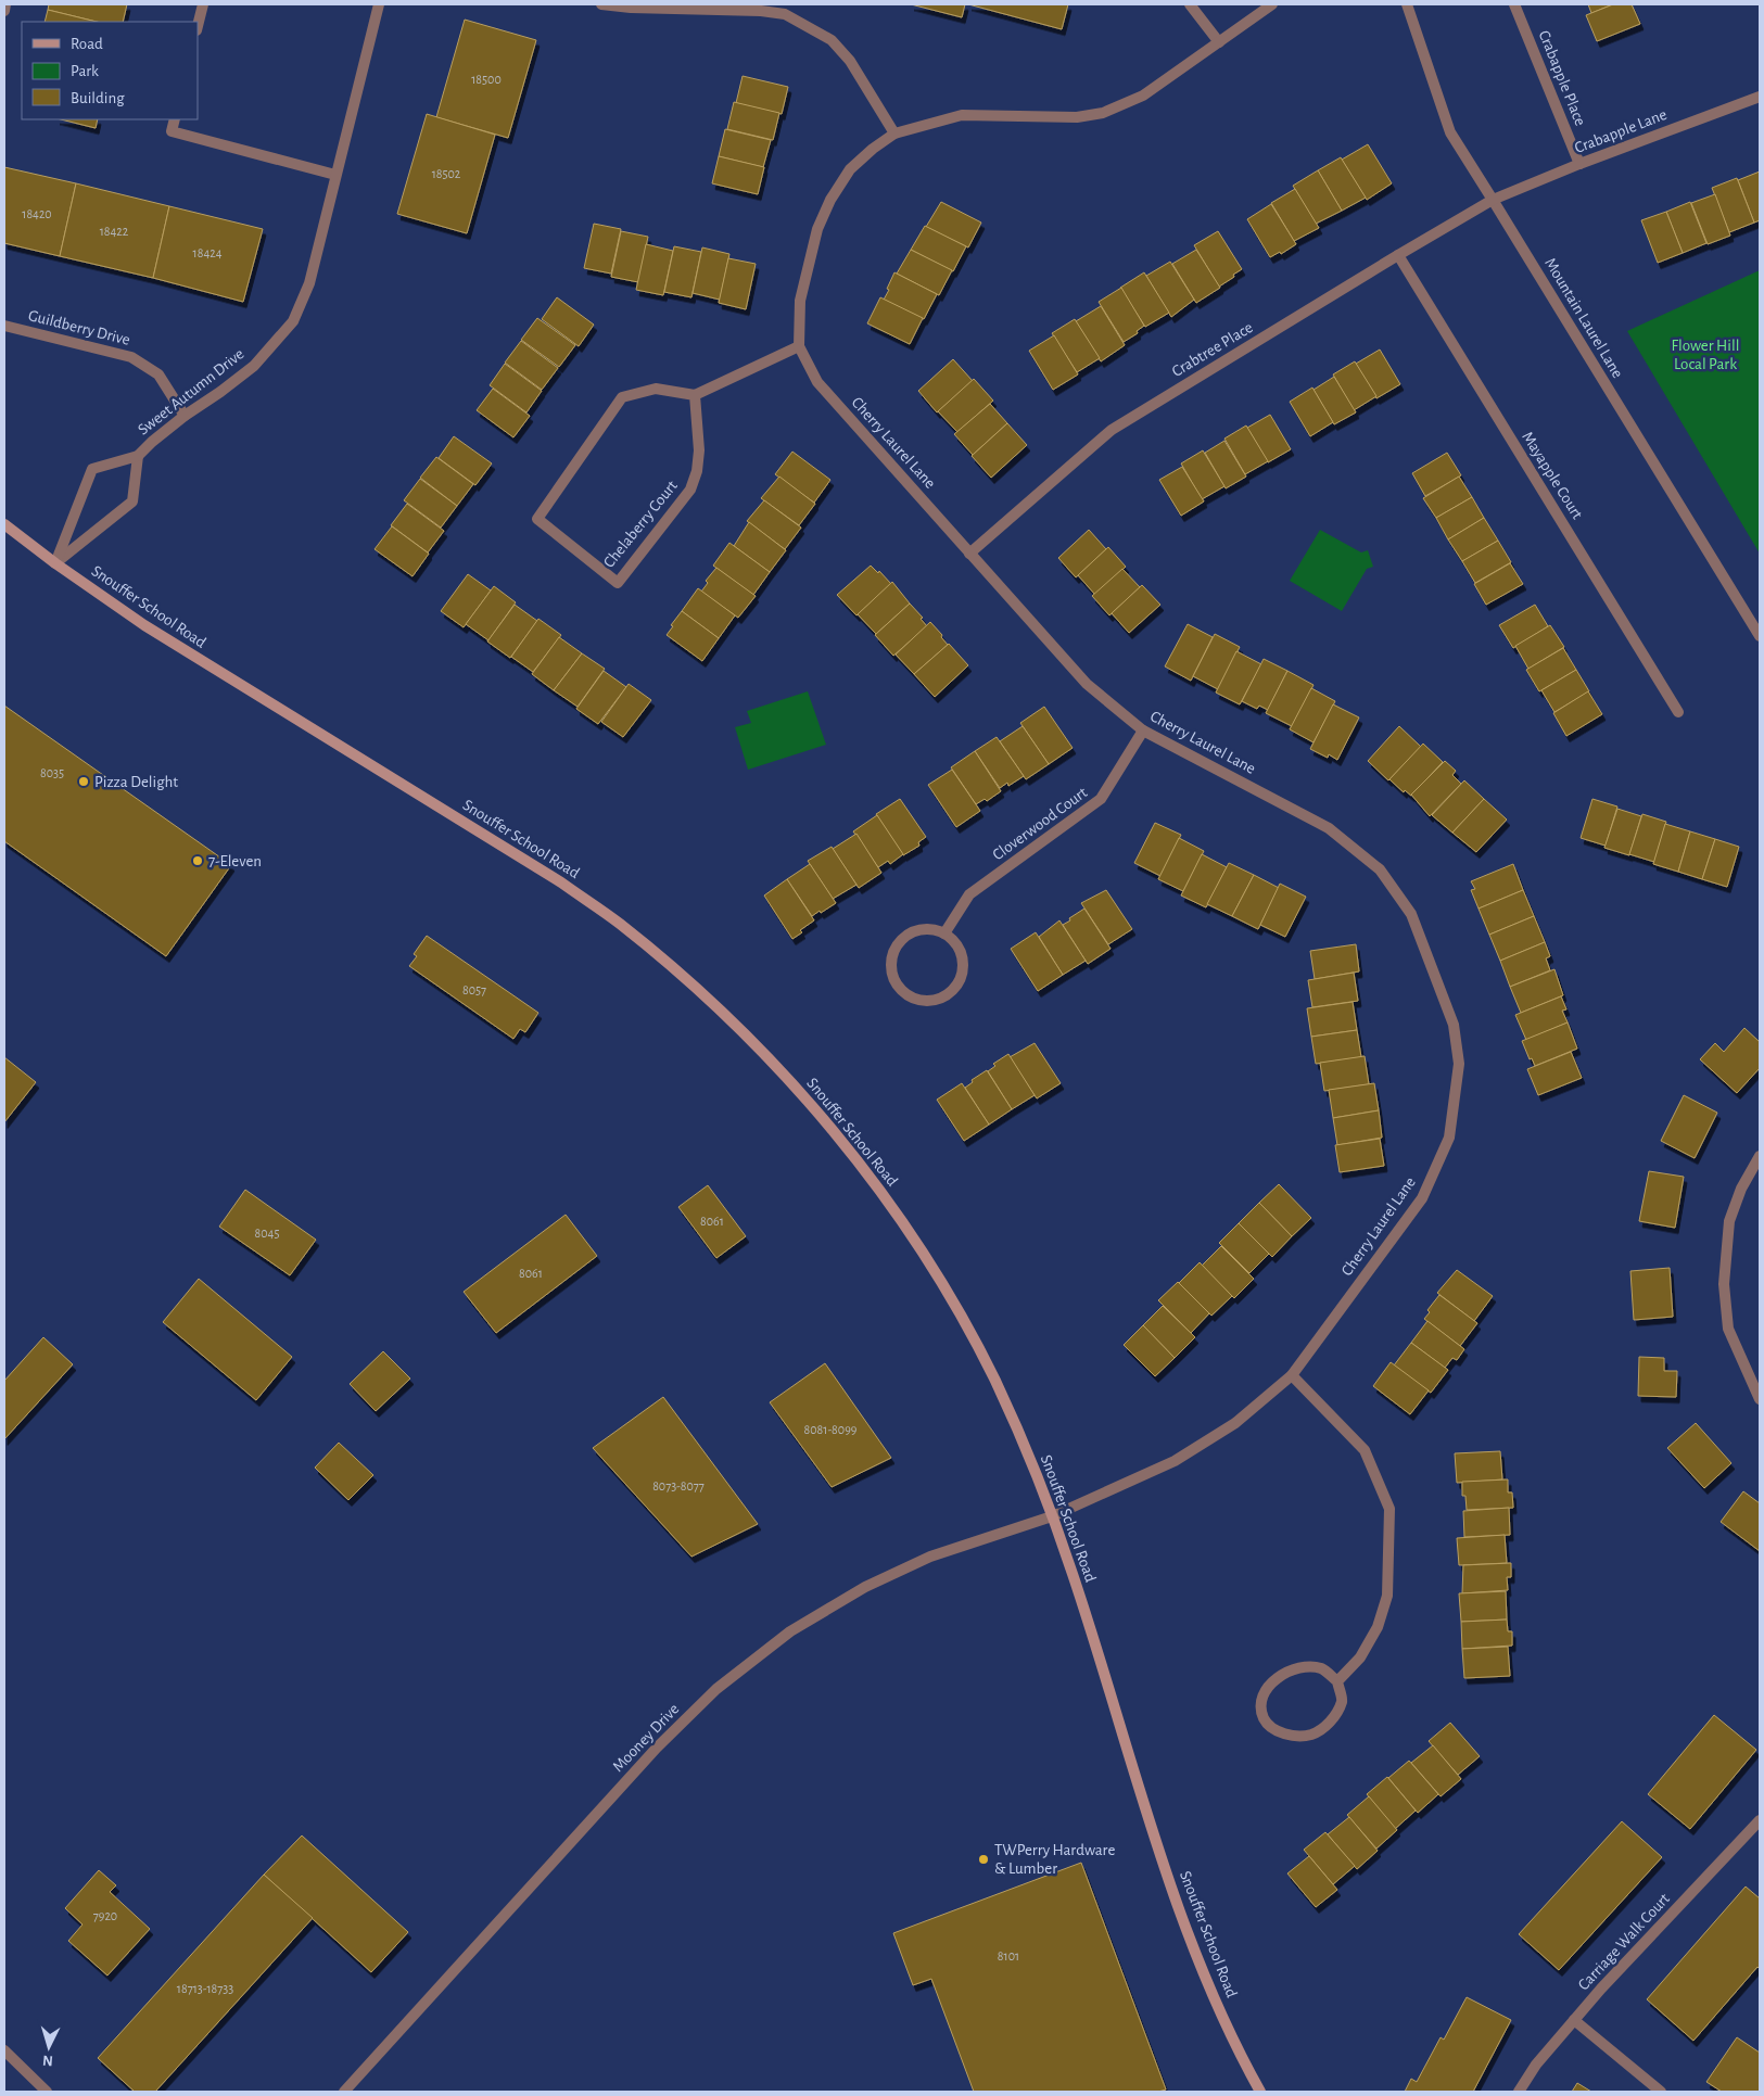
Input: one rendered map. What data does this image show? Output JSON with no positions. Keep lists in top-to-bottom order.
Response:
{
  "streets": {
    "main road": ["Snouffer School Road"],
    "street": [
      "Crabapple Place",
      "Crabapple Lane",
      "Mountain Laurel Lane",
      "Guildberry Drive",
      "Crabtree Place",
      "Sweet Autumn Drive",
      "Cherry Laurel Lane",
      "Mayapple Court",
      "Chelaberry Court",
      "Cloverwood Court",
      "Mooney Drive",
      "Carriage Walk Court"
    ]
  },
  "crossings": [
    ["Crabapple Place", "Crabapple Lane"],
    ["Crabapple Lane", "Mountain Laurel Lane"],
    ["Crabapple Lane", "Crabtree Place"],
    ["Mountain Laurel Lane", "Crabtree Place"],
    ["Guildberry Drive", "Sweet Autumn Drive"],
    ["Crabtree Place", "Cherry Laurel Lane"],
    ["Crabtree Place", "Mayapple Court"],
    ["Sweet Autumn Drive", "Snouffer School Road"],
    ["Cherry Laurel Lane", "Snouffer School Road"],
    ["Cherry Laurel Lane", "Cloverwood Court"],
    ["Cherry Laurel Lane", "Mooney Drive"],
    ["Snouffer School Road", "Mooney Drive"]
  ],
  "parks": ["Flower Hill Local Park"],
  "places": ["Pizza Delight", "7-Eleven", "TWPerry Hardware & Lumber"],
  "house_numbers": [
    "18500",
    "18502",
    "18420",
    "18422",
    "18424",
    "8035",
    "8057",
    "8061",
    "8045",
    "8061",
    "8081-8099",
    "8073-8077",
    "7920",
    "8101",
    "18713-18733"
  ],
  "legend": ["Road", "Park", "Building"],
  "north": "bottom"
}
